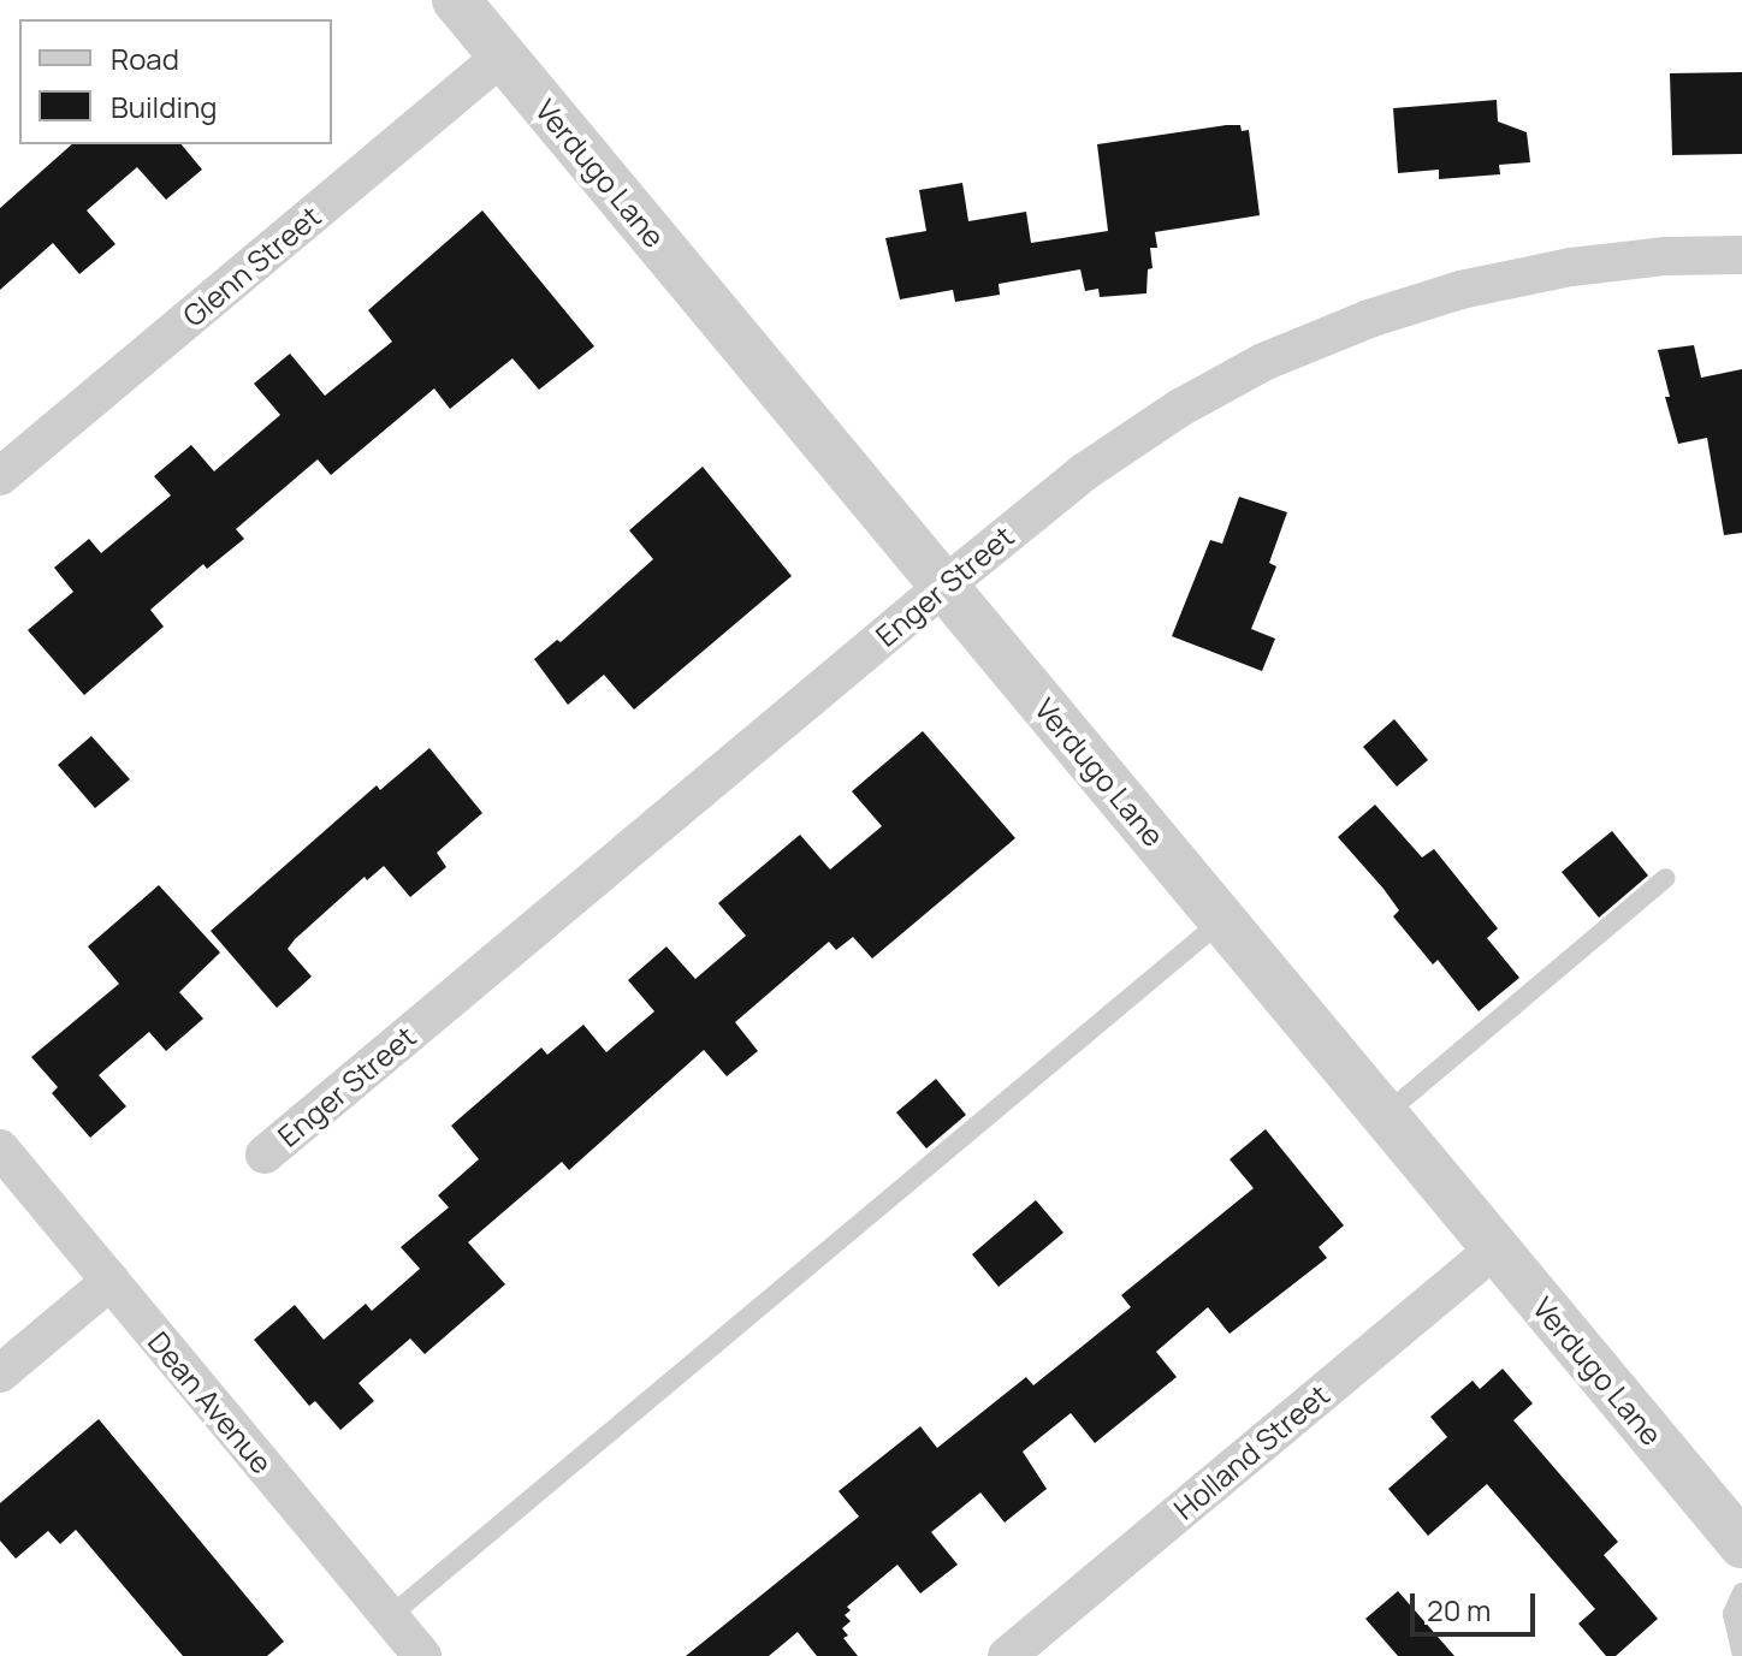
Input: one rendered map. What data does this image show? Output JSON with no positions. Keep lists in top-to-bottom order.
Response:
{
  "streets": {
    "street": [
      "Verdugo Lane",
      "Glenn Street",
      "Enger Street",
      "Dean Avenue",
      "Holland Street"
    ]
  },
  "crossings": [
    ["Verdugo Lane", "Glenn Street"],
    ["Verdugo Lane", "Enger Street"],
    ["Verdugo Lane", "Holland Street"]
  ],
  "legend": ["Road", "Building"],
  "scale_bar": "20 m"
}
